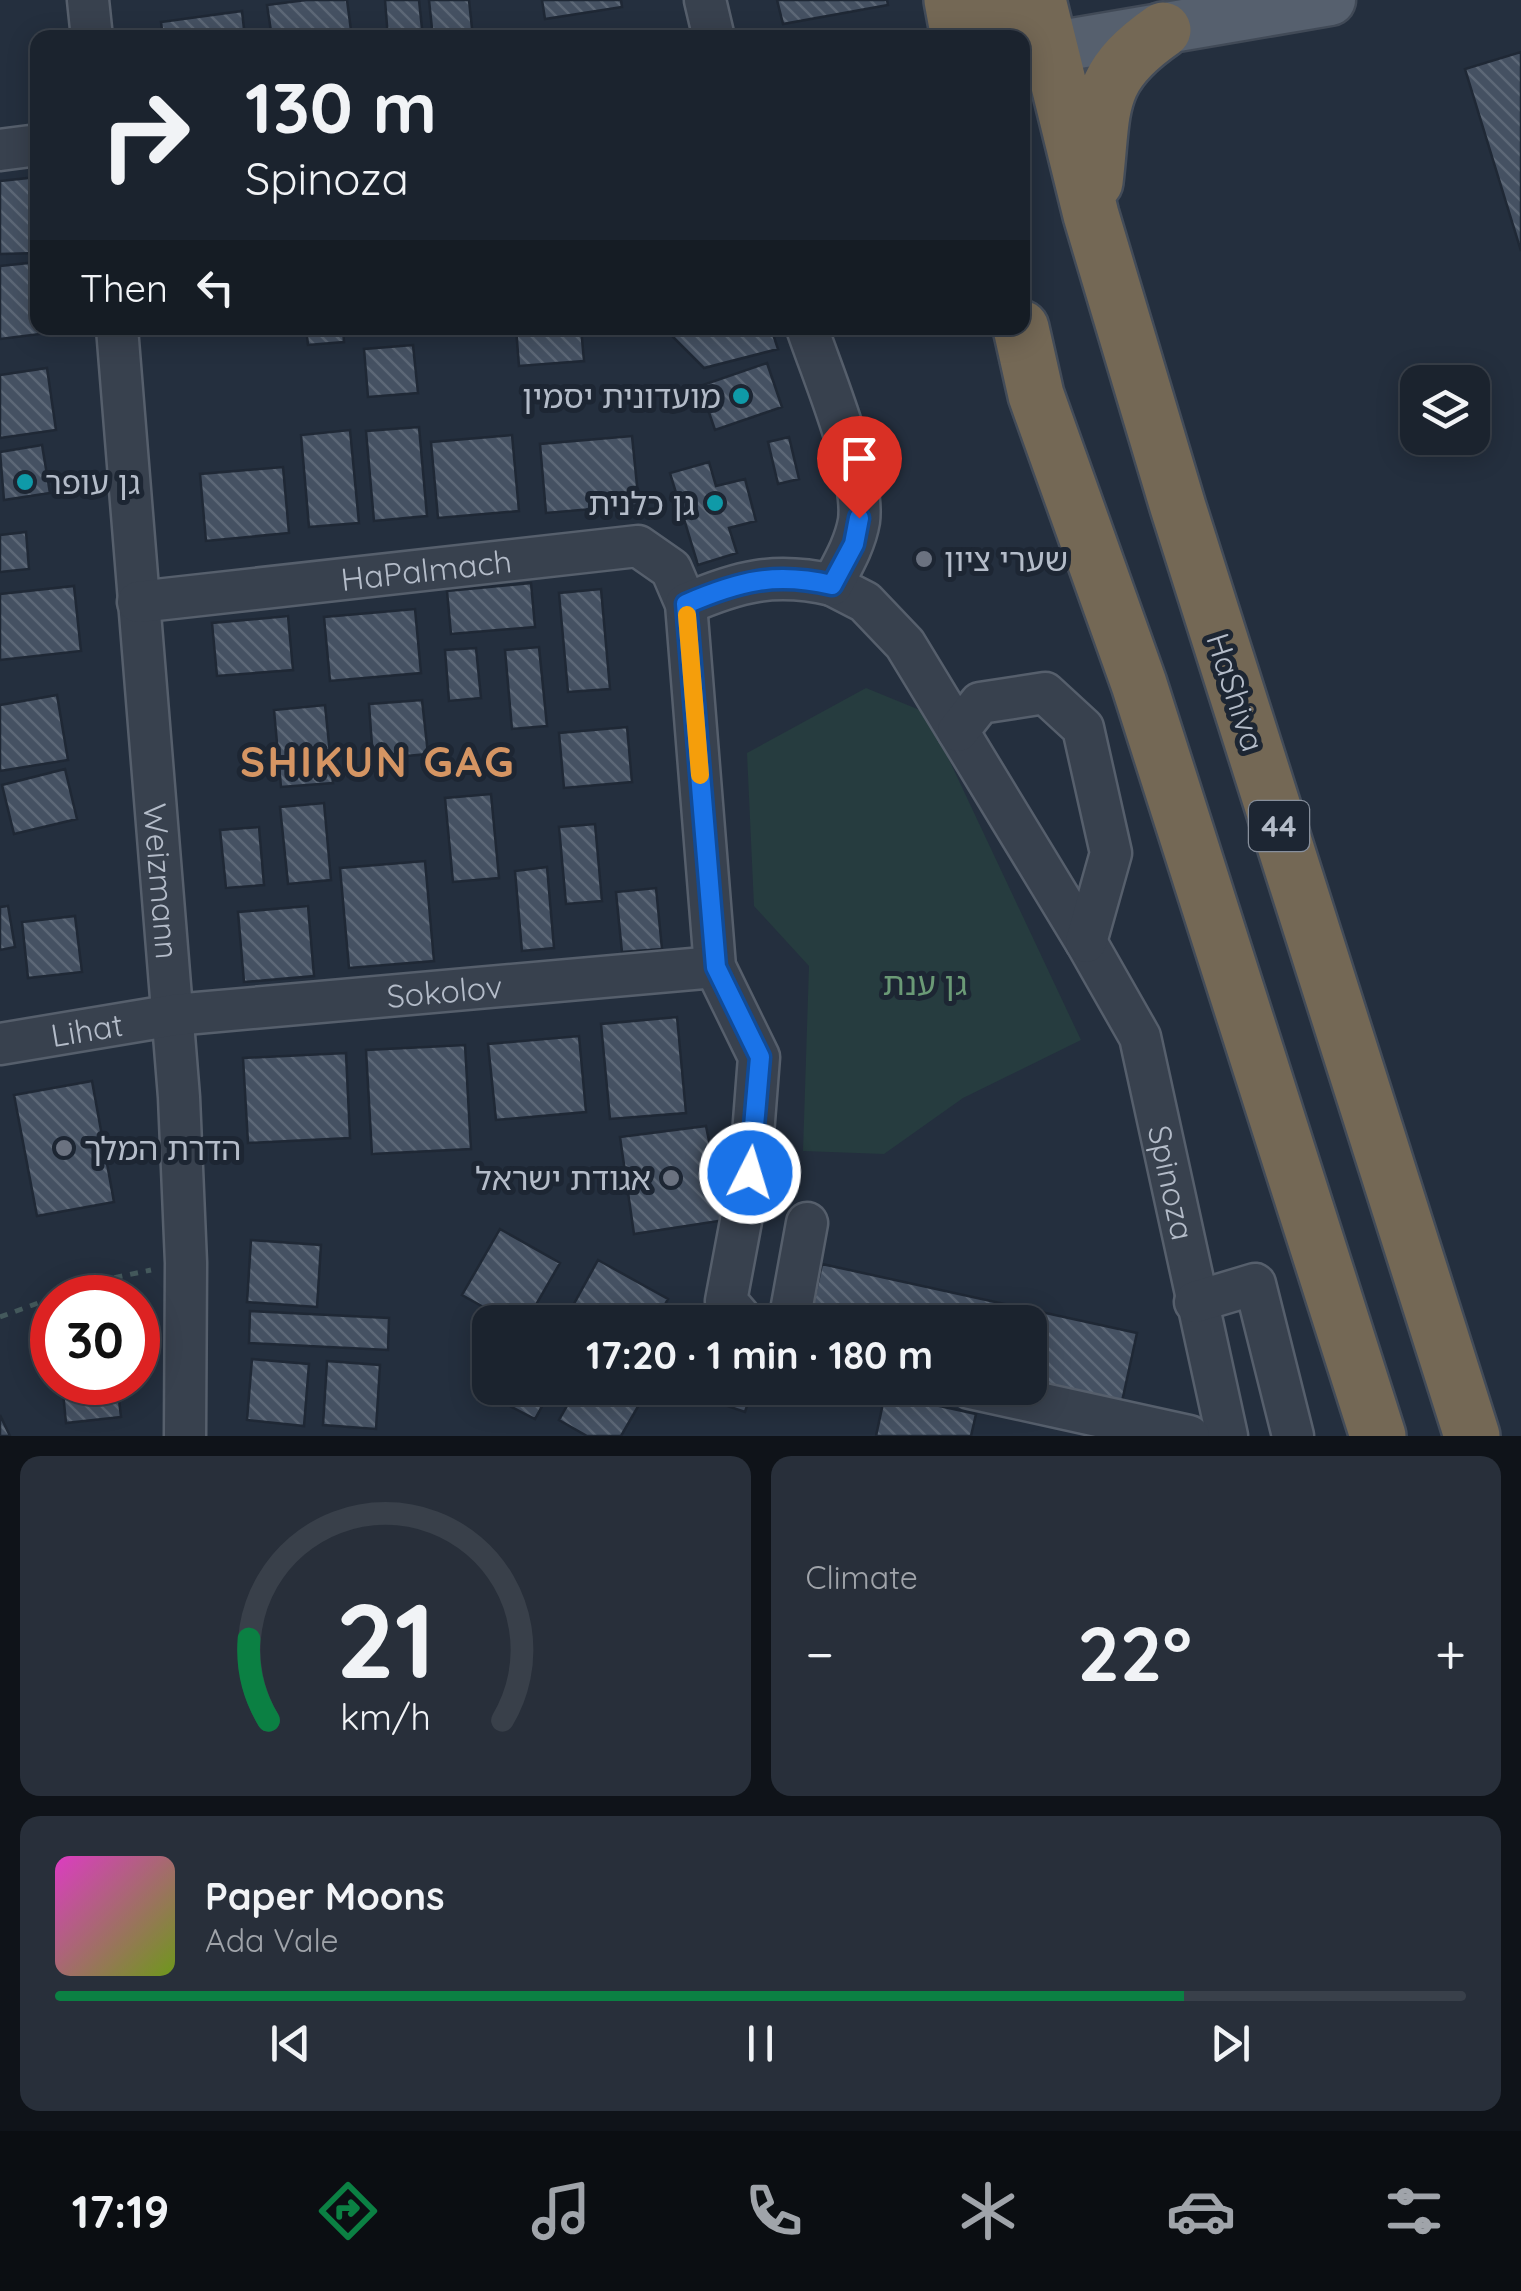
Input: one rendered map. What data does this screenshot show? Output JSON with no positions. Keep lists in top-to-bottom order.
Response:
{
  "streets": {
    "highway": ["HaShiva", "44"],
    "street": [
      "HaPalmach",
      "Weizmann",
      "Sokolov",
      "Lihat",
      "Spinoza"
    ]
  },
  "crossings": [
    ["HaPalmach", "Weizmann"],
    ["HaPalmach", "Spinoza"],
    ["Weizmann", "Sokolov"],
    ["Weizmann", "Lihat"],
    ["Sokolov", "Lihat"]
  ],
  "districts": ["SHIKUN GAG"],
  "parks": ["גן ענת"],
  "places": [
    "מועדונית יסמין",
    "גן עופר",
    "גן כלנית",
    "שערי ציון",
    "הדרת המלך",
    "אגודת ישראל"
  ],
  "page": {
    "turn": ["130 m", "Spinoza"],
    "then": "Then",
    "limit": "30",
    "trip": "17:20 · 1 min · 180 m",
    "tile": "Climate",
    "heat": ["−", "22°", "+"],
    "song": ["Paper Moons", "Ada Vale"],
    "tabs": "17:19",
    "gauge": ["21", "km/h"]
  }
}
